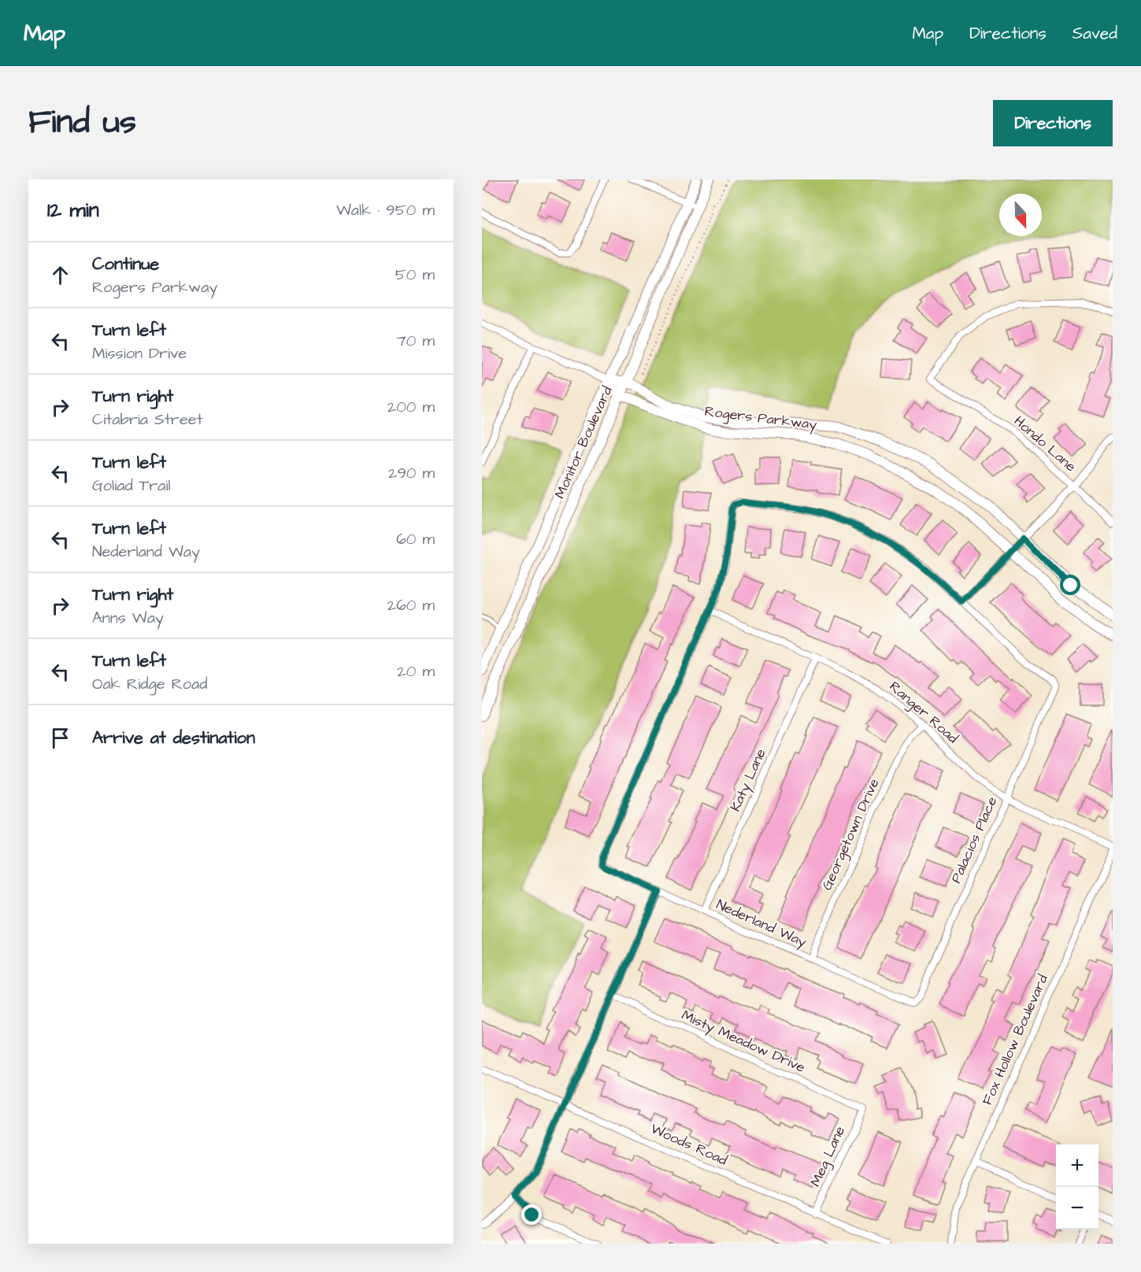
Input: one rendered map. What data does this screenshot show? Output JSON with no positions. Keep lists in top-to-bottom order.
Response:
{
  "streets": {
    "street": [
      "Rogers Parkway",
      "Monitor Boulevard",
      "Hondo Lane",
      "Ranger Road",
      "Katy Lane",
      "Georgetown Drive",
      "Palacios Place",
      "Nederland Way",
      "Fox Hollow Boulevard",
      "Misty Meadow Drive",
      "Woods Road",
      "Meg Lane"
    ]
  },
  "crossings": [
    ["Rogers Parkway", "Monitor Boulevard"],
    ["Ranger Road", "Katy Lane"],
    ["Ranger Road", "Georgetown Drive"],
    ["Ranger Road", "Palacios Place"],
    ["Ranger Road", "Nederland Way"],
    ["Katy Lane", "Nederland Way"],
    ["Georgetown Drive", "Nederland Way"],
    ["Palacios Place", "Nederland Way"],
    ["Misty Meadow Drive", "Meg Lane"],
    ["Woods Road", "Meg Lane"]
  ],
  "north": "bottom",
  "page": {
    "header": "Map",
    "nav": ["Map", "Directions", "Saved"],
    "title": "Find us",
    "buttons": "Directions",
    "heading": ["12 min", "Walk · 950 m"],
    "list": [
      ["Continue", "Rogers Parkway", "50 m"],
      ["Turn left", "Mission Drive", "70 m"],
      ["Turn right", "Citabria Street", "200 m"],
      ["Turn left", "Goliad Trail", "290 m"],
      ["Turn left", "Nederland Way", "60 m"],
      ["Turn right", "Anns Way", "260 m"],
      ["Turn left", "Oak Ridge Road", "20 m"],
      "Arrive at destination"
    ],
    "map_buttons": ["+", "−"]
  }
}
